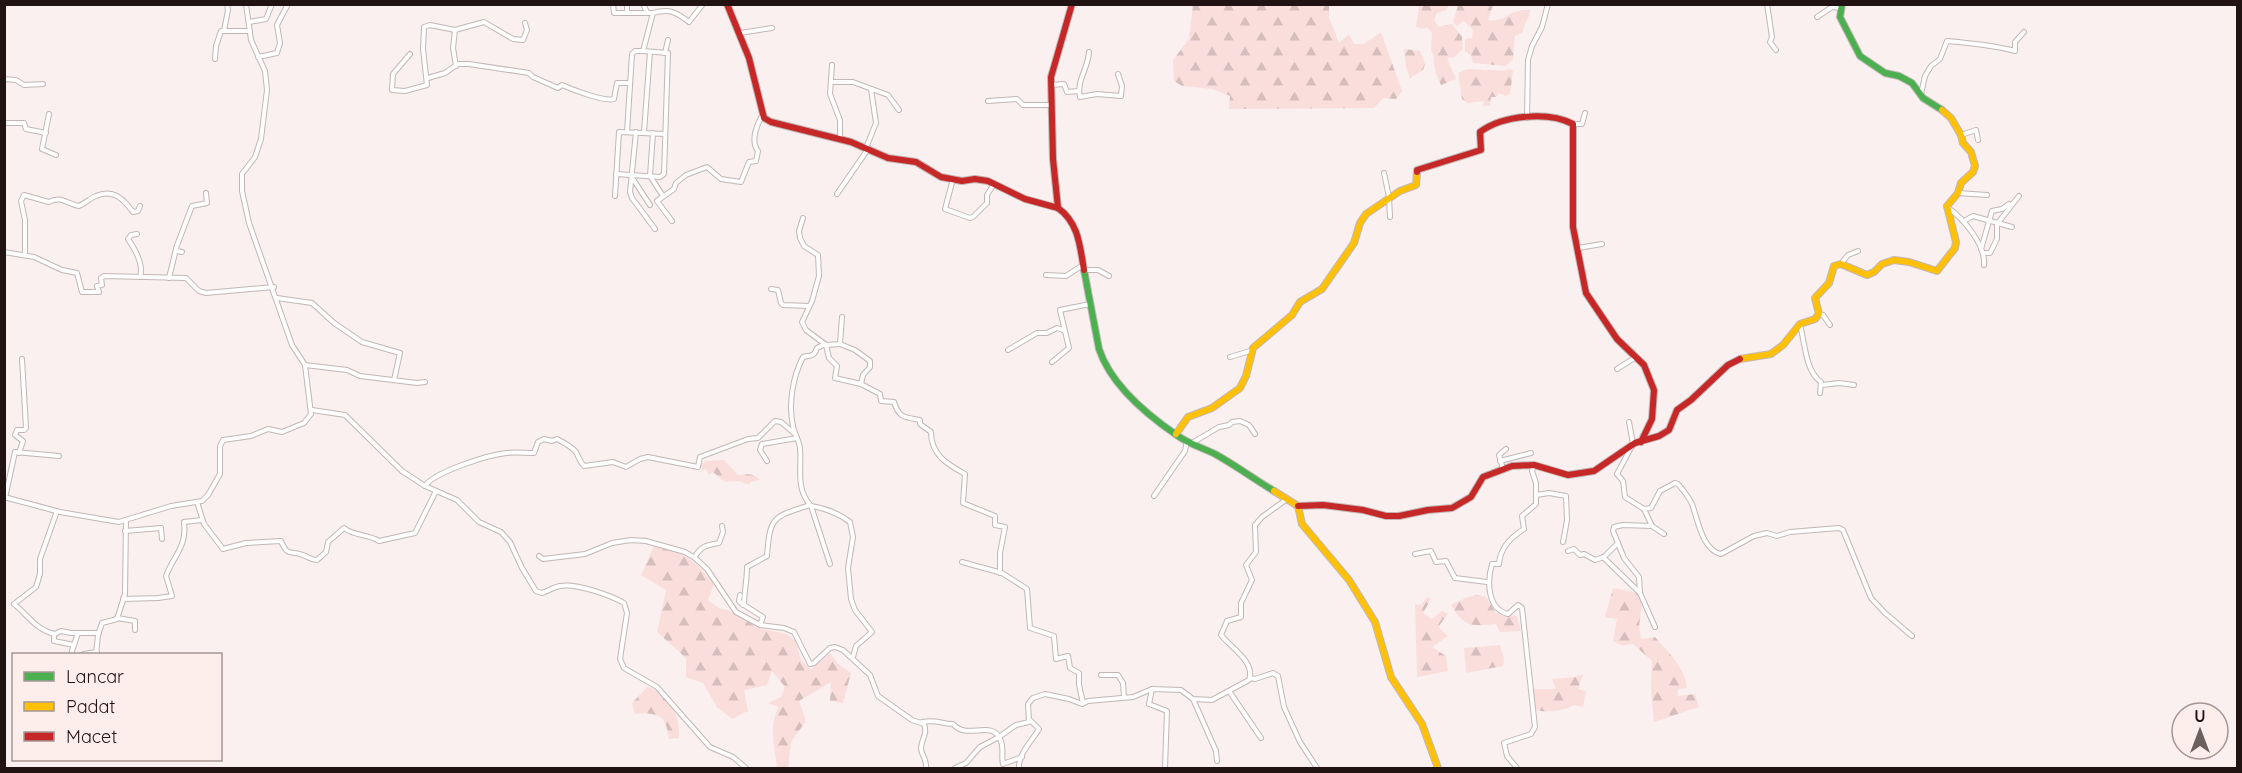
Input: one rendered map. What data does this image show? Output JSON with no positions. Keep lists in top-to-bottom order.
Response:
{
  "legend": ["Lancar", "Padat", "Macet"],
  "north": "top"
}
